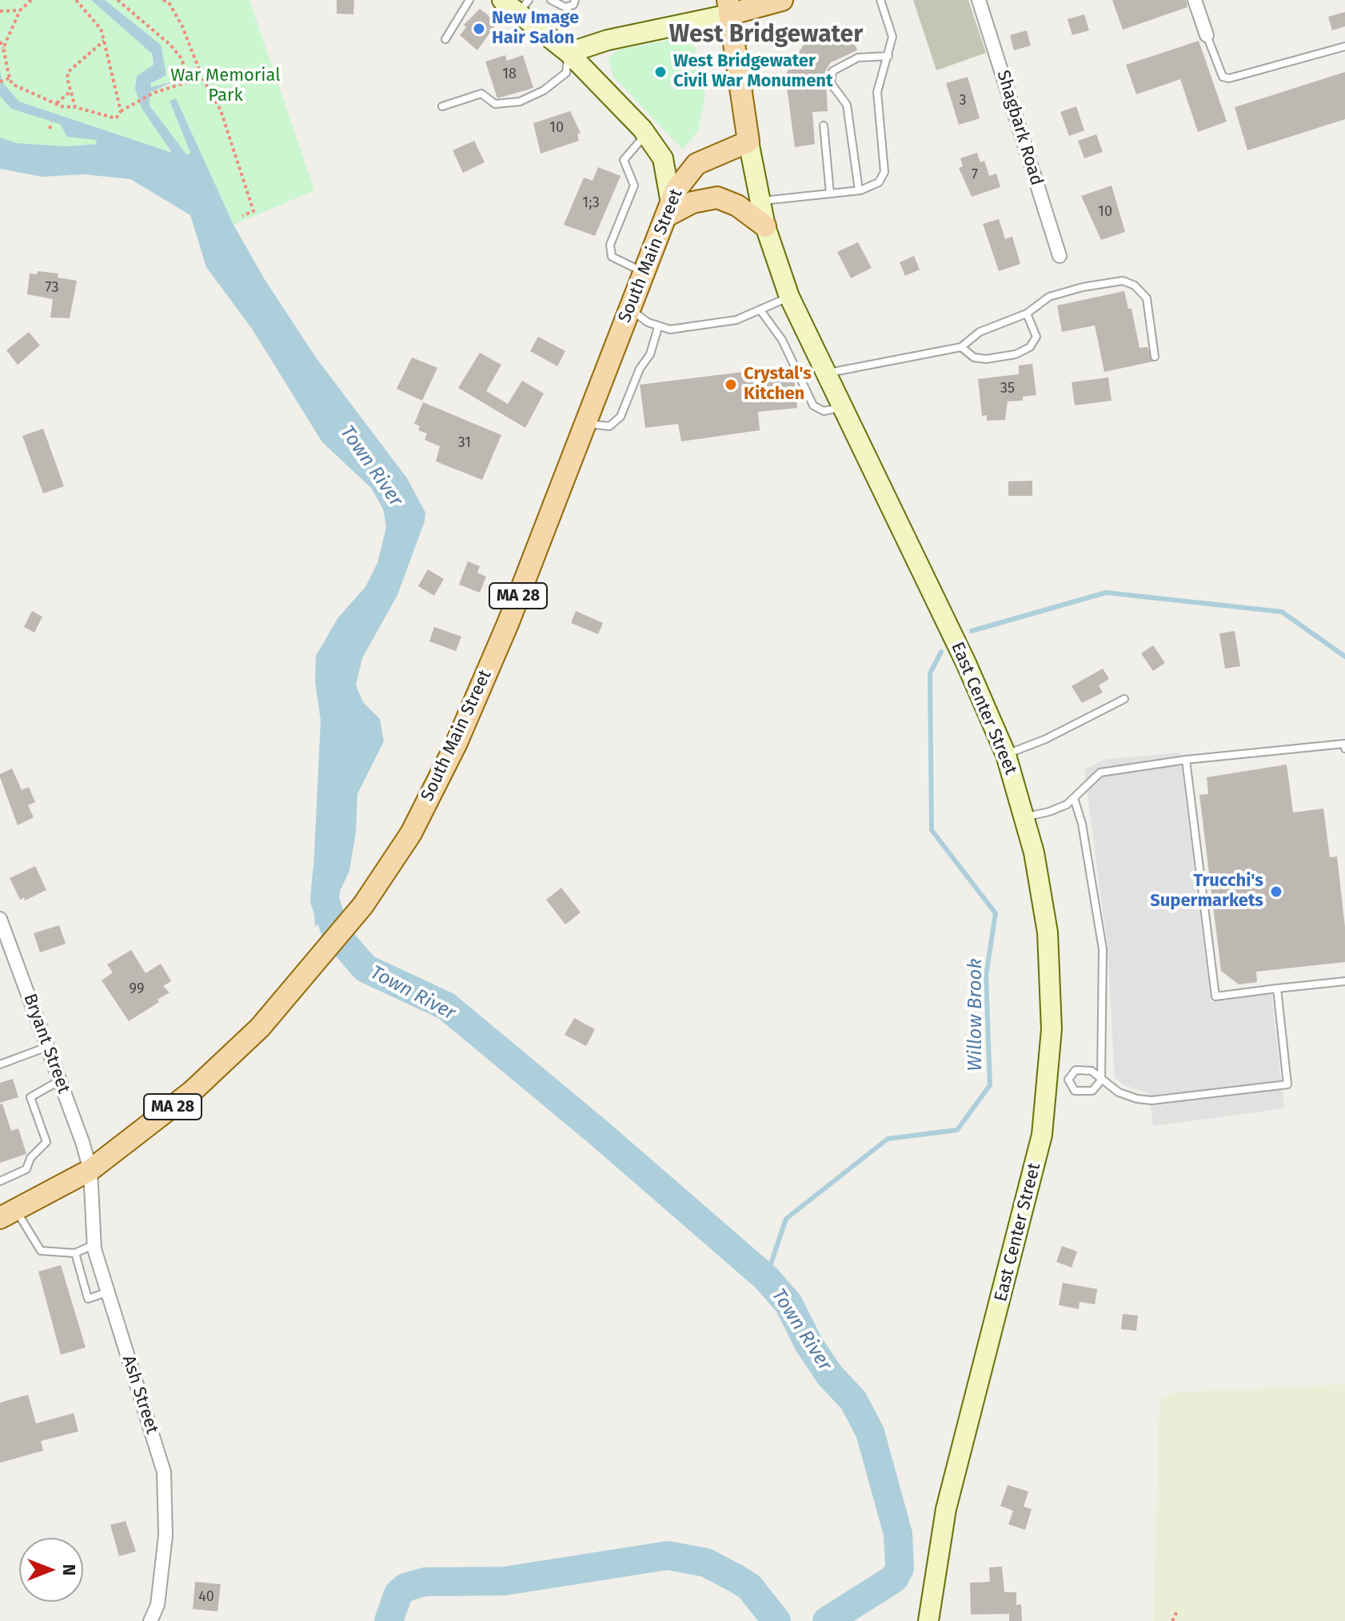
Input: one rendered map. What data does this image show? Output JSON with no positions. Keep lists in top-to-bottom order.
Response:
{
  "streets": {
    "main road": ["South Main Street", "MA 28", "East Center Street"],
    "street": ["Shagbark Road", "Bryant Street", "Ash Street"]
  },
  "crossings": [
    ["South Main Street", "East Center Street"],
    ["South Main Street", "Bryant Street"],
    ["South Main Street", "Ash Street"],
    ["Bryant Street", "Ash Street"]
  ],
  "districts": ["West Bridgewater"],
  "water": ["Town River", "Willow Brook"],
  "parks": ["War Memorial Park"],
  "places": [
    "New Image Hair Salon",
    "West Bridgewater Civil War Monument",
    "Crystal's Kitchen",
    "Trucchi's Supermarkets"
  ],
  "house_numbers": [
    "18",
    "3",
    "10",
    "7",
    "1;3",
    "10",
    "73",
    "35",
    "31",
    "99",
    "40"
  ],
  "north": "right"
}
